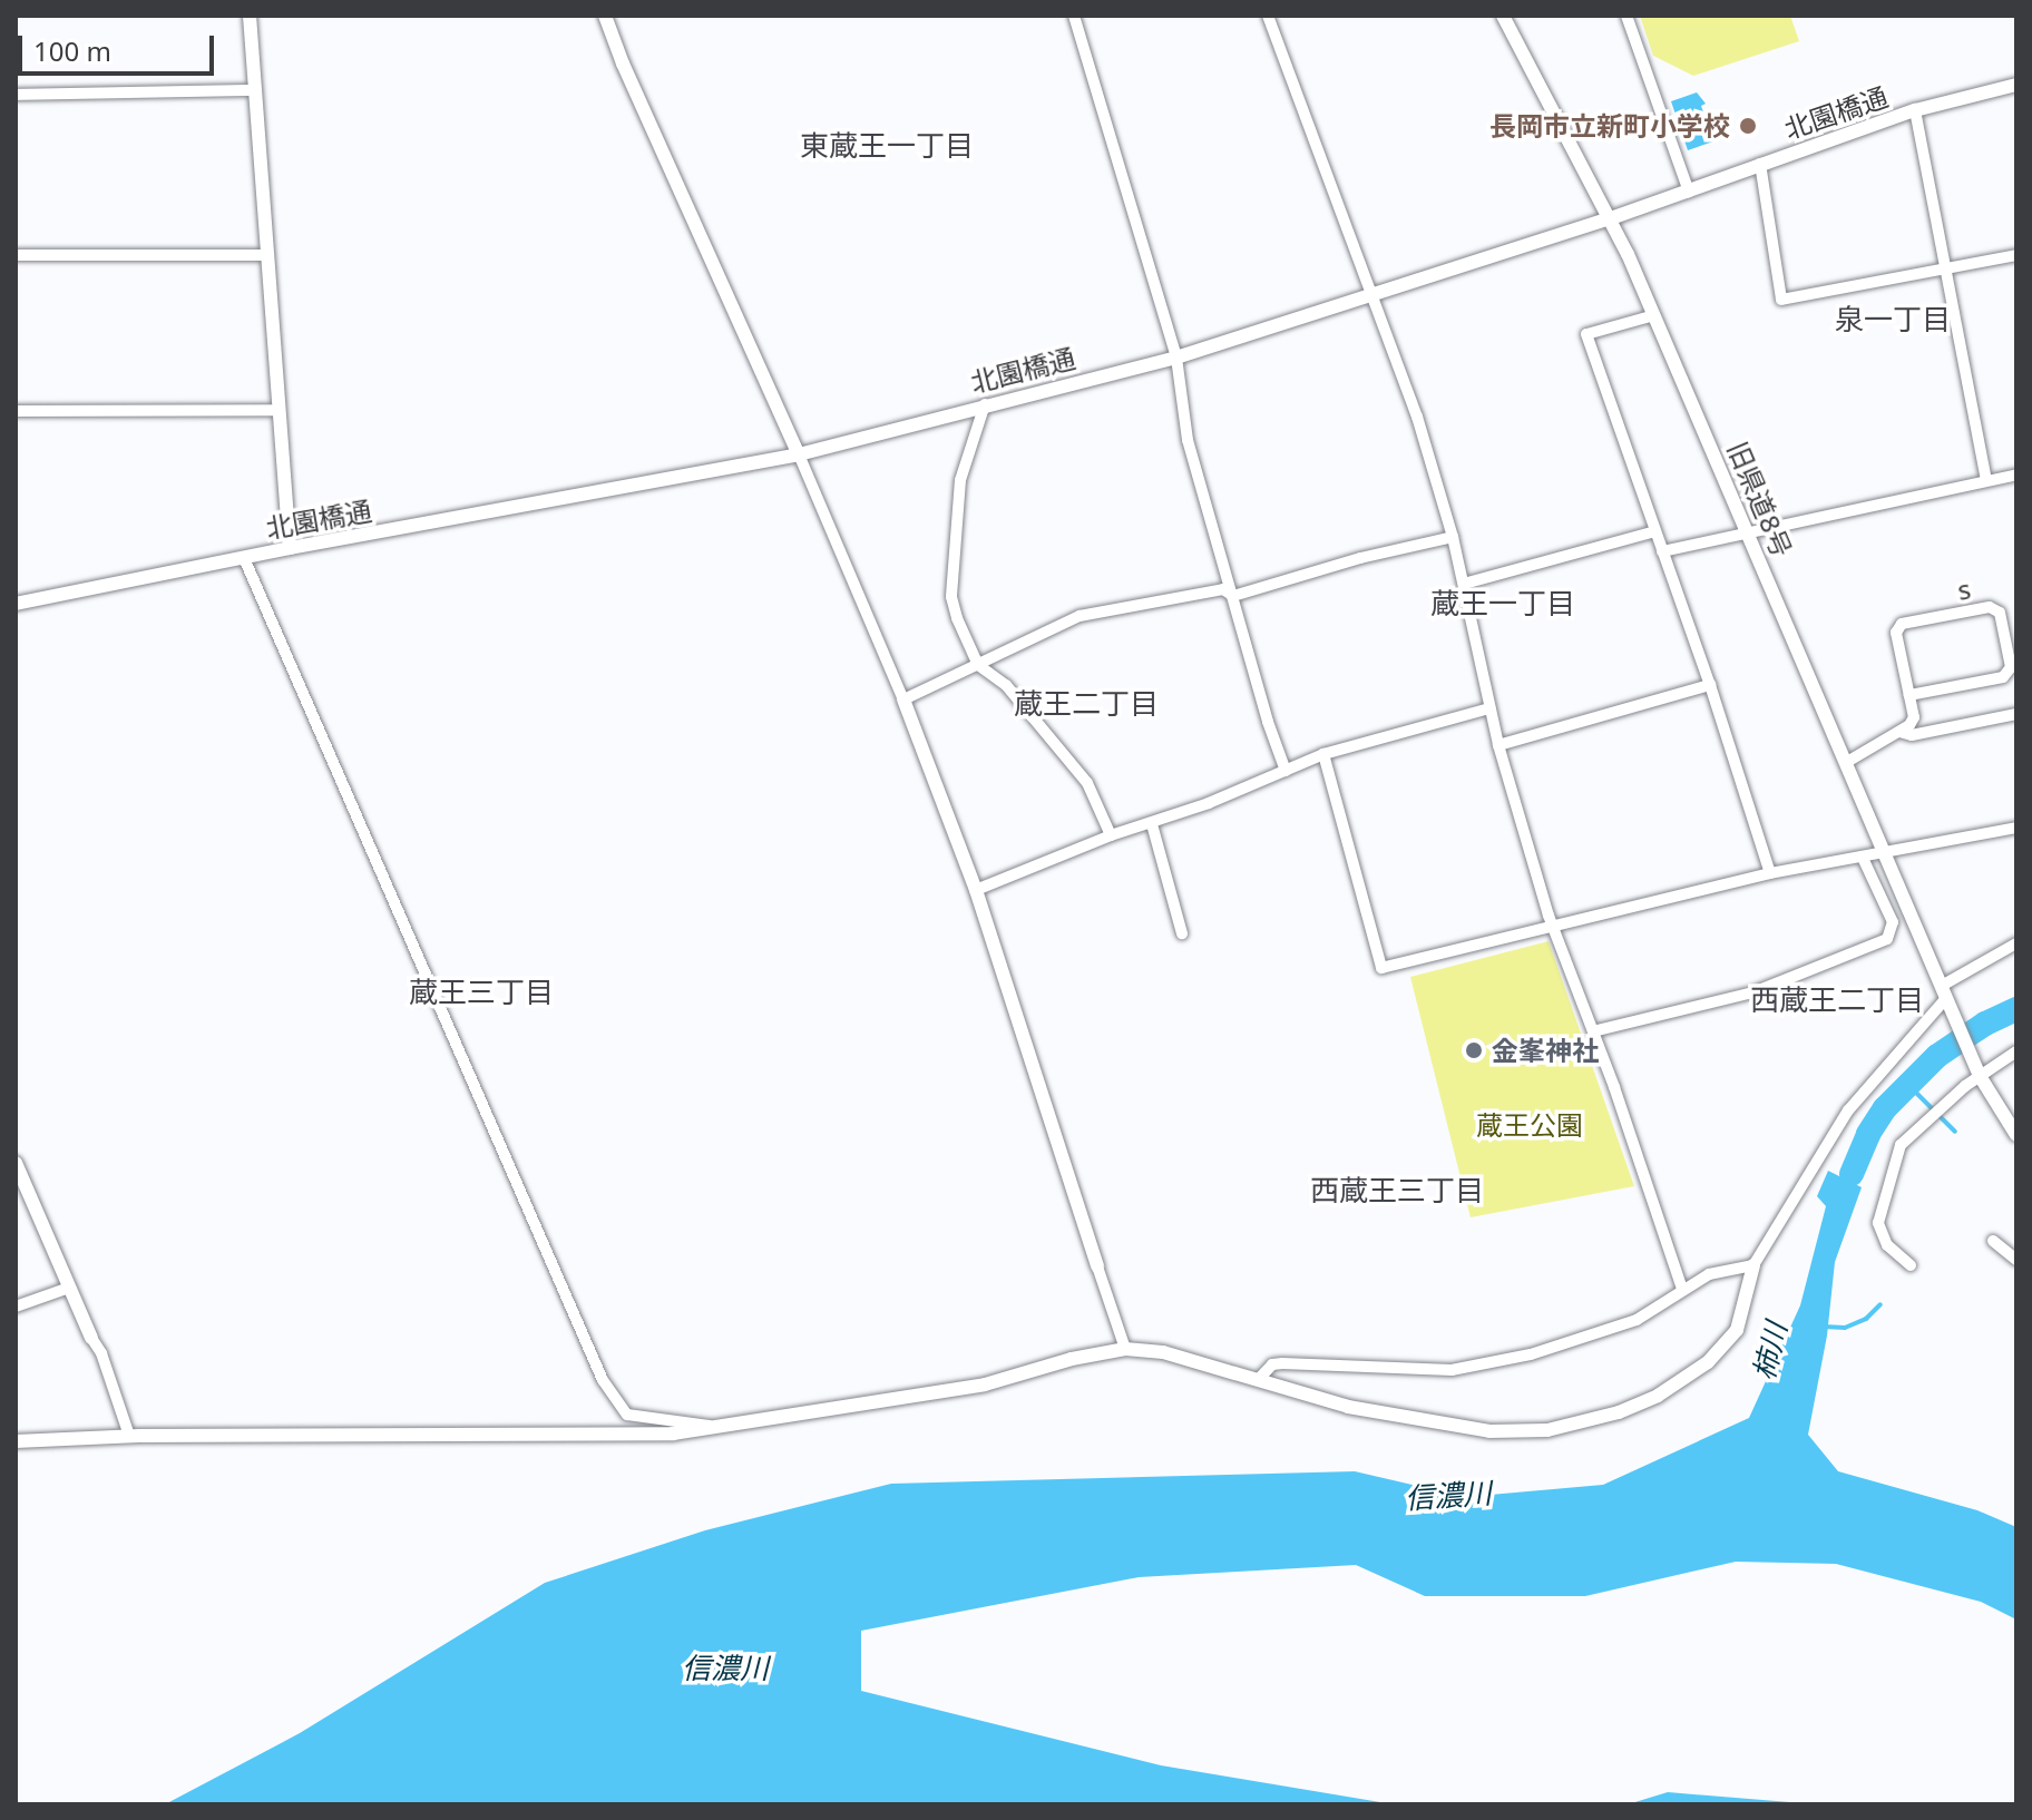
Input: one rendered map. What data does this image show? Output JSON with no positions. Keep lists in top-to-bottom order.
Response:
{
  "streets": {
    "street": ["北園橋通", "旧県道8号", "s"]
  },
  "crossings": [
    ["北園橋通", "旧県道8号"]
  ],
  "districts": [
    "東蔵王一丁目",
    "泉一丁目",
    "蔵王一丁目",
    "蔵王二丁目",
    "蔵王三丁目",
    "西蔵王二丁目",
    "西蔵王三丁目"
  ],
  "water": ["柿川", "信濃川"],
  "parks": ["蔵王公園"],
  "places": ["長岡市立新町小学校", "金峯神社"],
  "scale_bar": "100 m"
}
